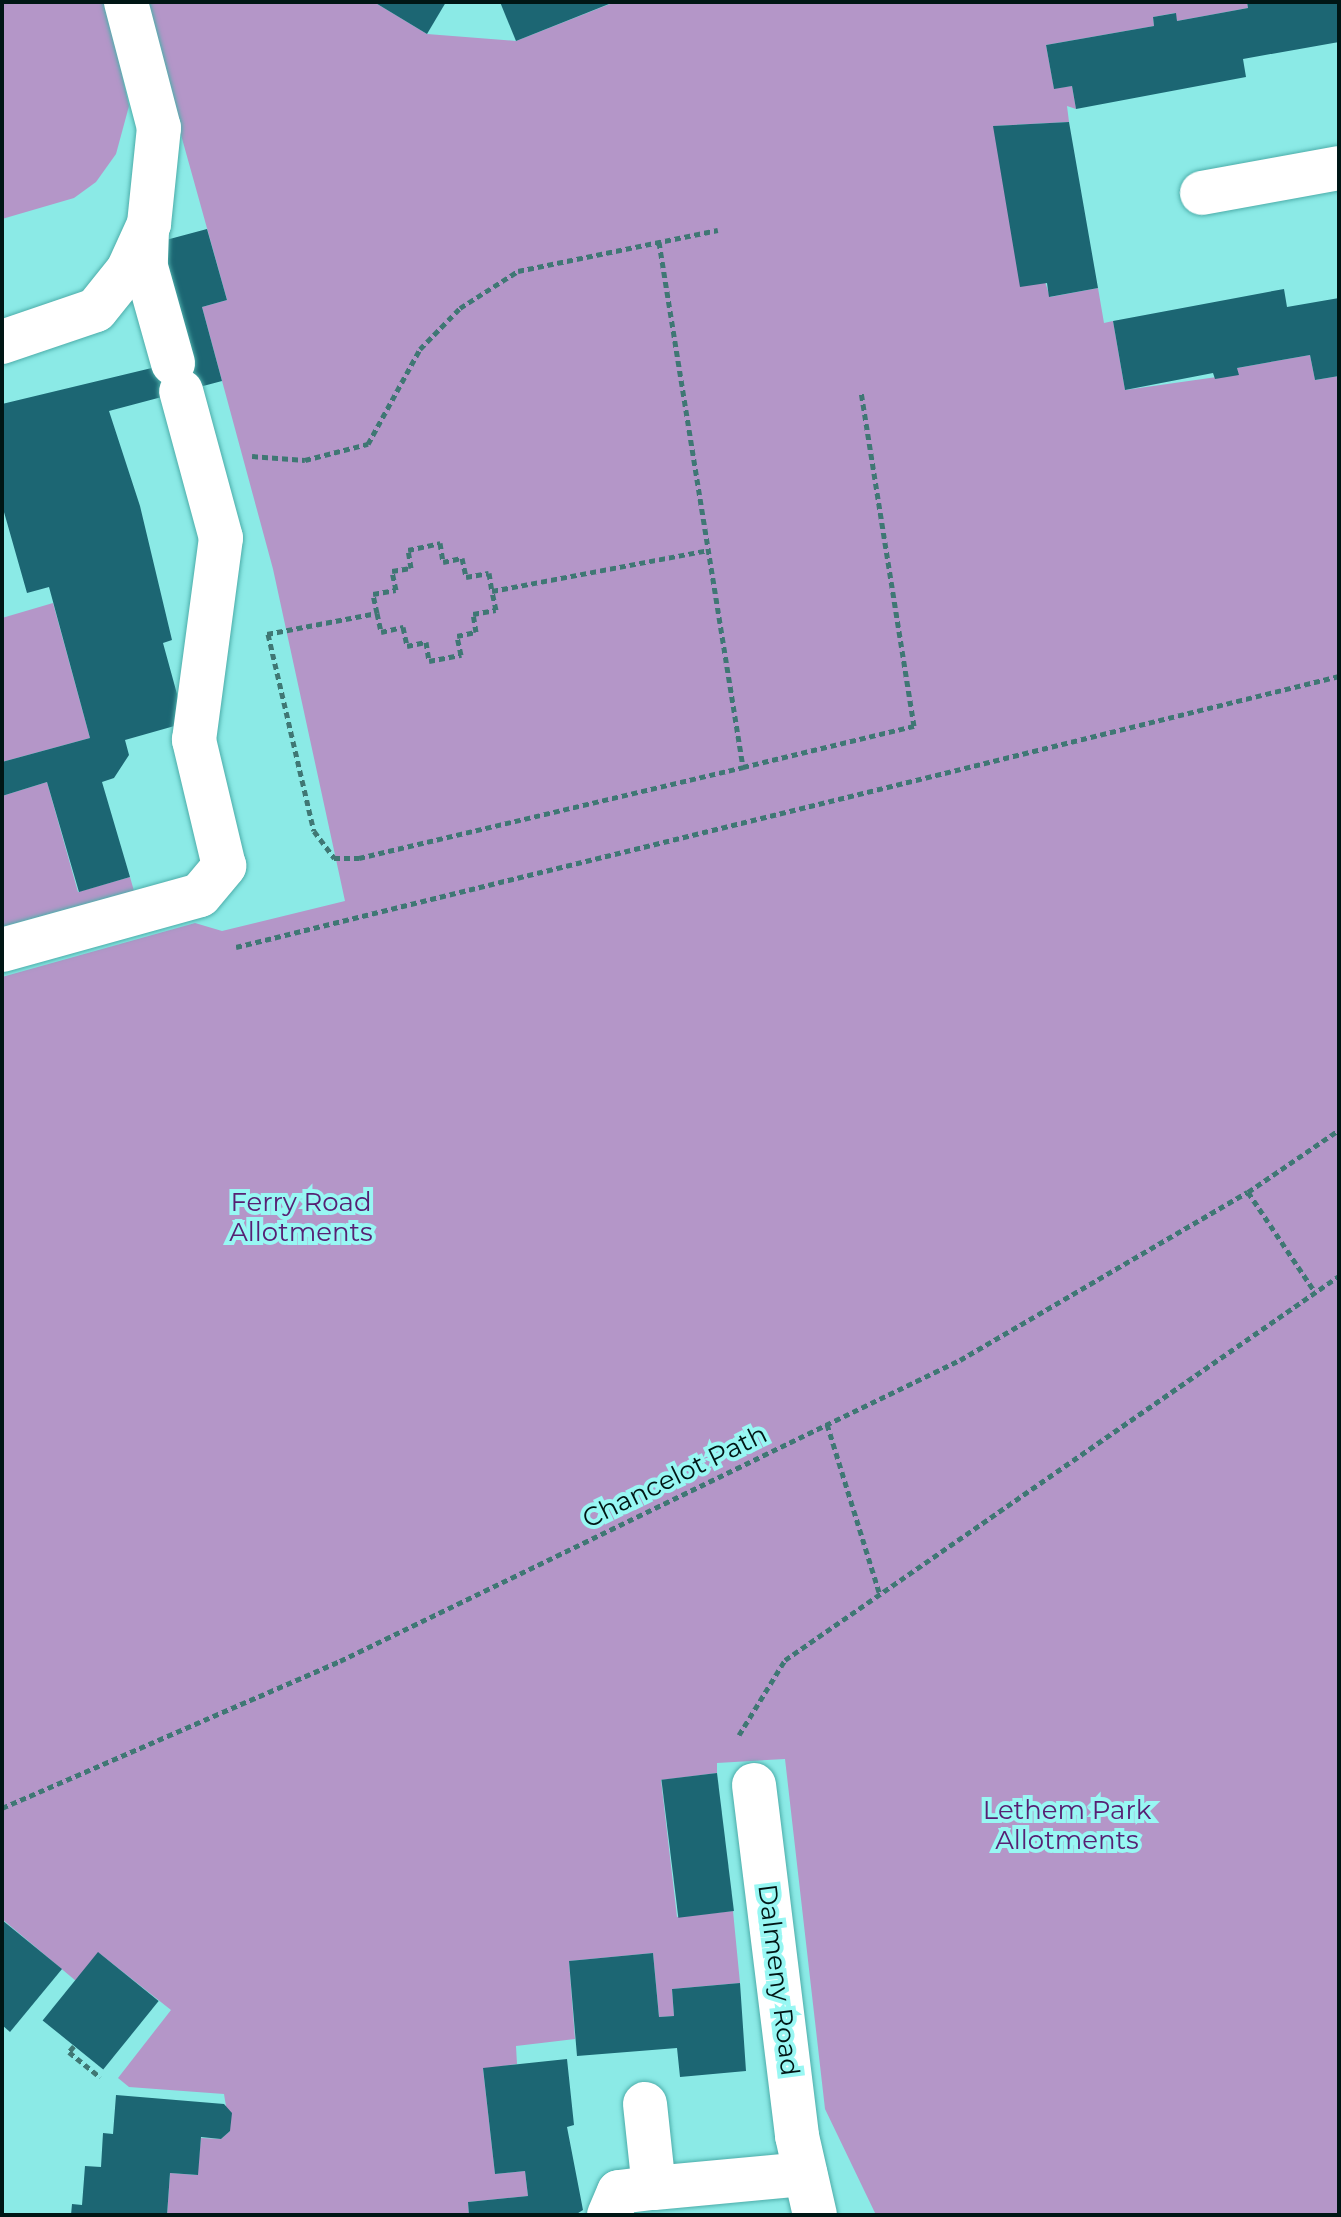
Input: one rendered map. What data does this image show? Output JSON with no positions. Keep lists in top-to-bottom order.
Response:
{
  "streets": {
    "street": ["Dalmeny Road"],
    "path": ["Chancelot Path"]
  },
  "parks": ["Ferry Road Allotments", "Lethem Park Allotments"]
}
